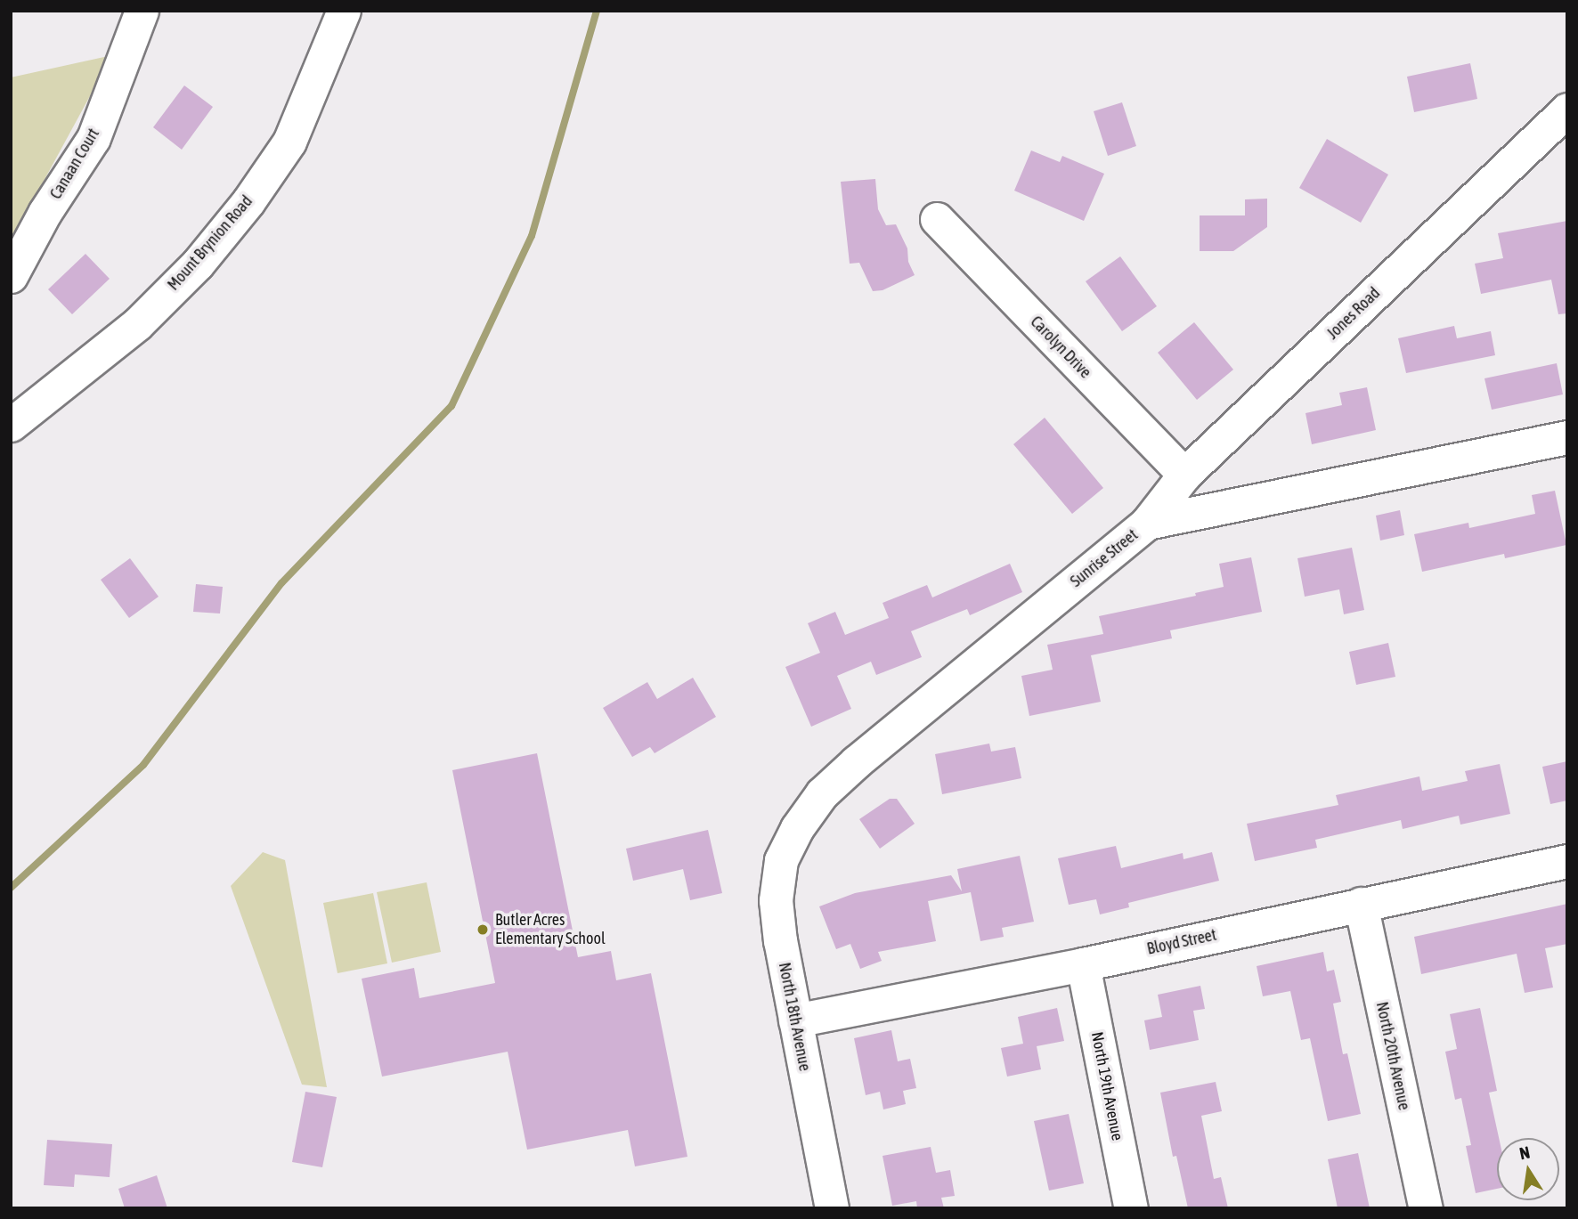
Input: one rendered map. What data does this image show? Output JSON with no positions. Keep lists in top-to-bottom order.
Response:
{
  "streets": {
    "street": [
      "Canaan Court",
      "Mount Brynion Road",
      "Jones Road",
      "Carolyn Drive",
      "Sunrise Street",
      "Bloyd Street",
      "North 18th Avenue",
      "North 20th Avenue",
      "North 19th Avenue"
    ]
  },
  "crossings": [
    ["Jones Road", "Carolyn Drive"],
    ["Jones Road", "Sunrise Street"],
    ["Sunrise Street", "North 18th Avenue"],
    ["Bloyd Street", "North 18th Avenue"],
    ["Bloyd Street", "North 20th Avenue"],
    ["Bloyd Street", "North 19th Avenue"]
  ],
  "places": ["Butler Acres Elementary School"],
  "north": "top"
}
